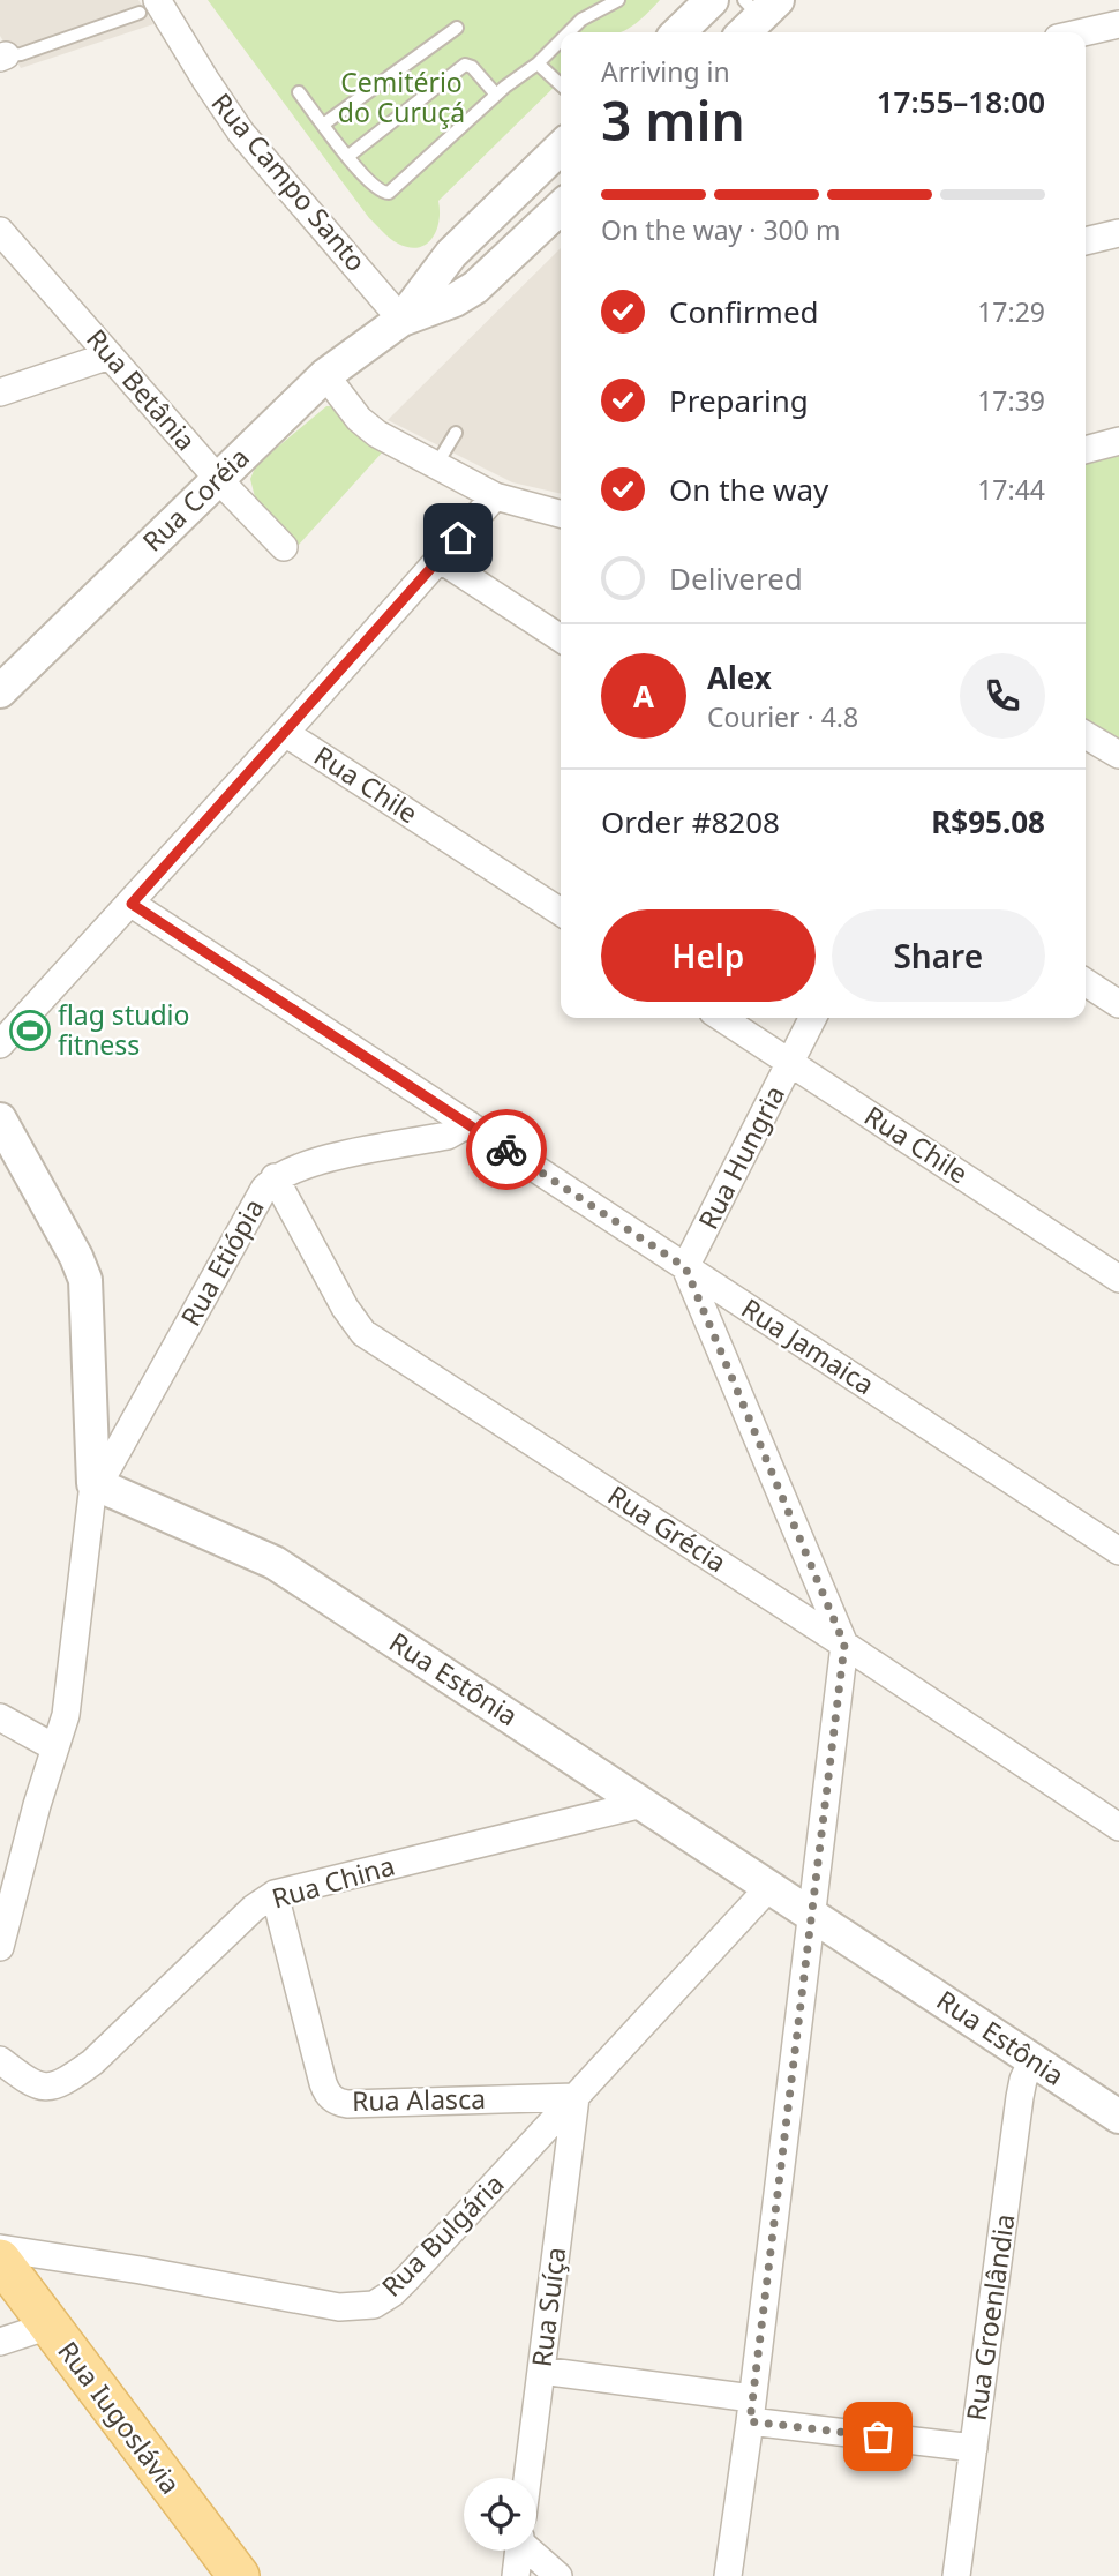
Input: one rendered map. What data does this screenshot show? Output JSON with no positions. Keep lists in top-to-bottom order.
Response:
{
  "streets": {
    "main road": ["Rua Iugoslávia"],
    "street": [
      "Rua Campo Santo",
      "Rua Betânia",
      "Rua Coréia",
      "Rua Chile",
      "Rua Hungria",
      "Rua Etiópia",
      "Rua Jamaica",
      "Rua Grécia",
      "Rua Estônia",
      "Rua China",
      "Rua Alasca",
      "Rua Bulgária",
      "Rua Suíça",
      "Rua Groenlândia"
    ]
  },
  "crossings": [
    ["Rua Campo Santo", "Rua Coréia"],
    ["Rua Betânia", "Rua Coréia"],
    ["Rua Chile", "Rua Hungria"],
    ["Rua Hungria", "Rua Jamaica"],
    ["Rua Etiópia", "Rua Jamaica"],
    ["Rua Etiópia", "Rua Grécia"],
    ["Rua Etiópia", "Rua Estônia"],
    ["Rua Estônia", "Rua China"],
    ["Rua Estônia", "Rua Bulgária"],
    ["Rua Estônia", "Rua Groenlândia"],
    ["Rua China", "Rua Alasca"],
    ["Rua Alasca", "Rua Bulgária"],
    ["Rua Alasca", "Rua Suíça"],
    ["Rua Bulgária", "Rua Suíça"]
  ],
  "parks": ["Cemitério do Curuçá"],
  "places": {
    "sports": ["flag studio fitness"]
  },
  "page": {
    "heading": ["3 min", "Arriving in", "17:55–18:00"],
    "panel": [
      "Alex",
      "Courier · 4.8",
      "Order #8208",
      "R$95.08"
    ],
    "bar": "On the way · 300 m",
    "list": [
      ["Confirmed", "17:29"],
      ["Preparing", "17:39"],
      ["On the way", "17:44"],
      "Delivered"
    ],
    "round": "A",
    "buttons": ["Help", "Share"]
  }
}
